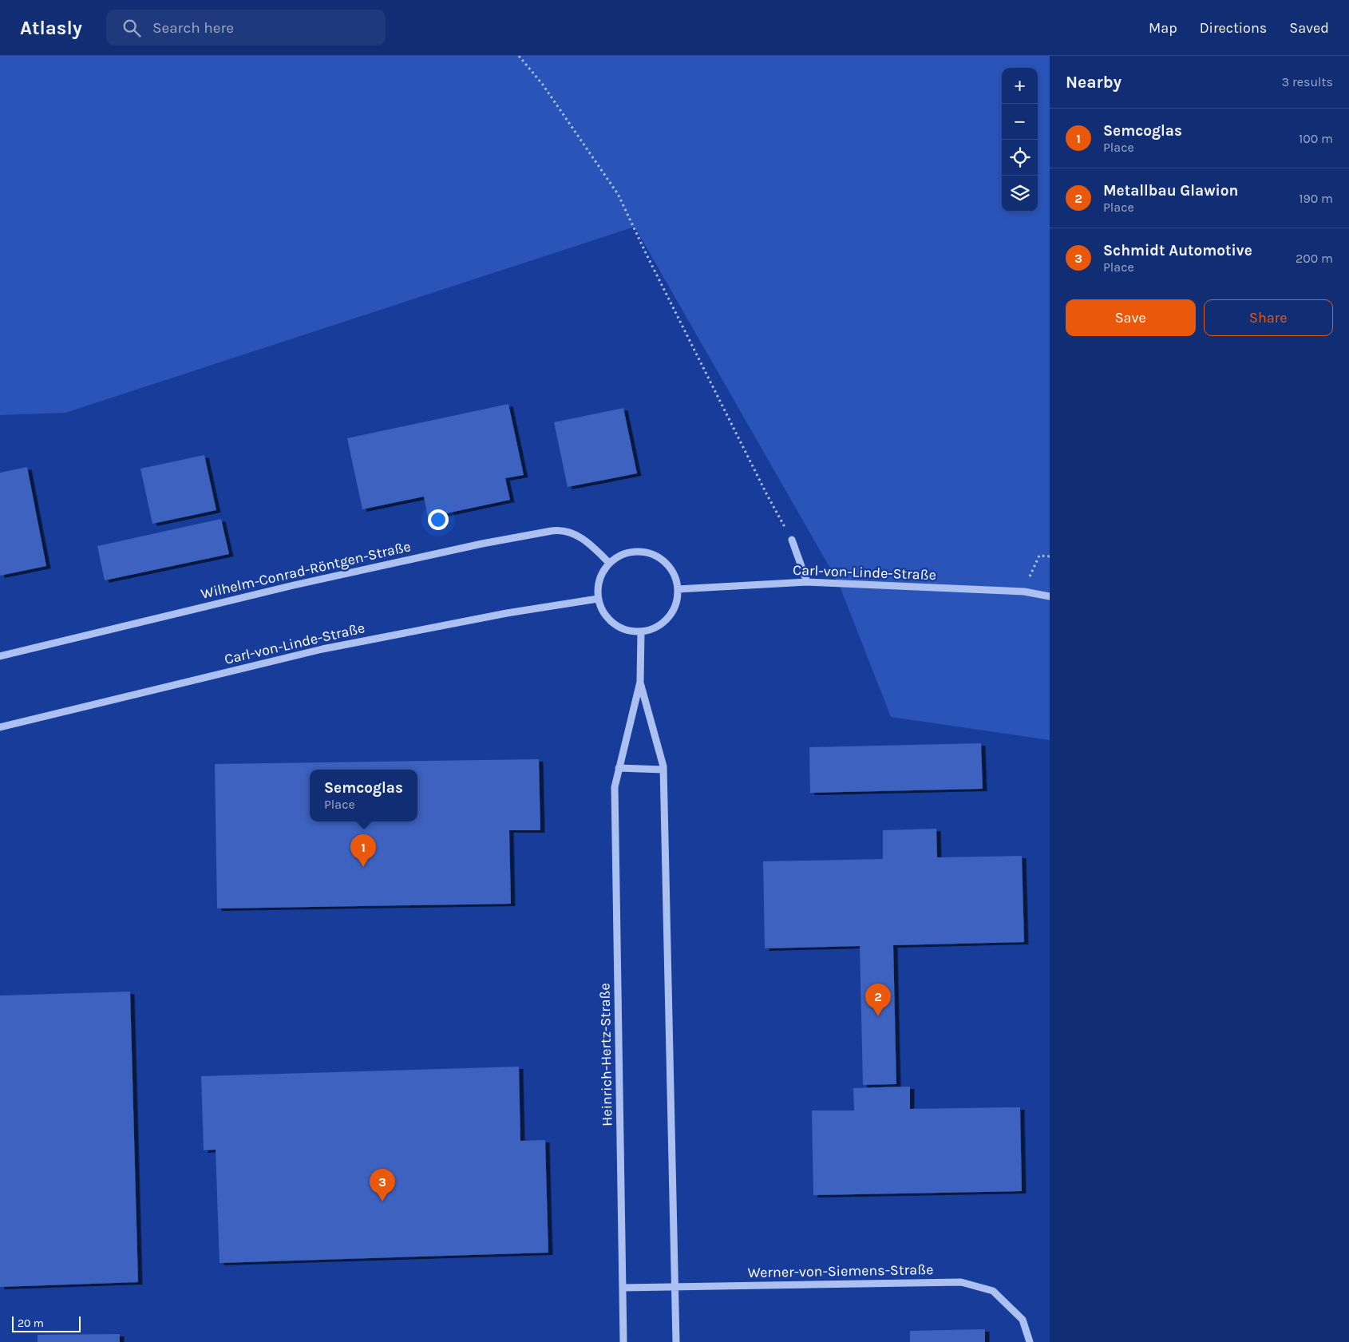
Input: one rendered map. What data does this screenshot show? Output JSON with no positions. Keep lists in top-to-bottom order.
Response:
{
  "streets": {
    "street": [
      "Wilhelm-Conrad-Röntgen-Straße",
      "Carl-von-Linde-Straße",
      "Heinrich-Hertz-Straße",
      "Werner-von-Siemens-Straße"
    ]
  },
  "crossings": [
    ["Wilhelm-Conrad-Röntgen-Straße", "Carl-von-Linde-Straße"],
    ["Wilhelm-Conrad-Röntgen-Straße", "Heinrich-Hertz-Straße"],
    ["Carl-von-Linde-Straße", "Heinrich-Hertz-Straße"],
    ["Heinrich-Hertz-Straße", "Werner-von-Siemens-Straße"]
  ],
  "scale_bar": "20 m",
  "page": {
    "header": "Atlasly",
    "search": "Search here",
    "nav": ["Map", "Directions", "Saved"],
    "heading": ["Nearby", "3 results"],
    "map_buttons": ["+", "−"],
    "list": [
      {
        "mark": "1",
        "name": "Semcoglas",
        "note": "Place",
        "value": "100 m"
      },
      {
        "mark": "2",
        "name": "Metallbau Glawion",
        "note": "Place",
        "value": "190 m"
      },
      {
        "mark": "3",
        "name": "Schmidt Automotive",
        "note": "Place",
        "value": "200 m"
      }
    ],
    "buttons": ["Save", "Share"],
    "popup": ["Semcoglas", "Place"],
    "pins": ["1", "2", "3"],
    "scale": "20 m"
  }
}
